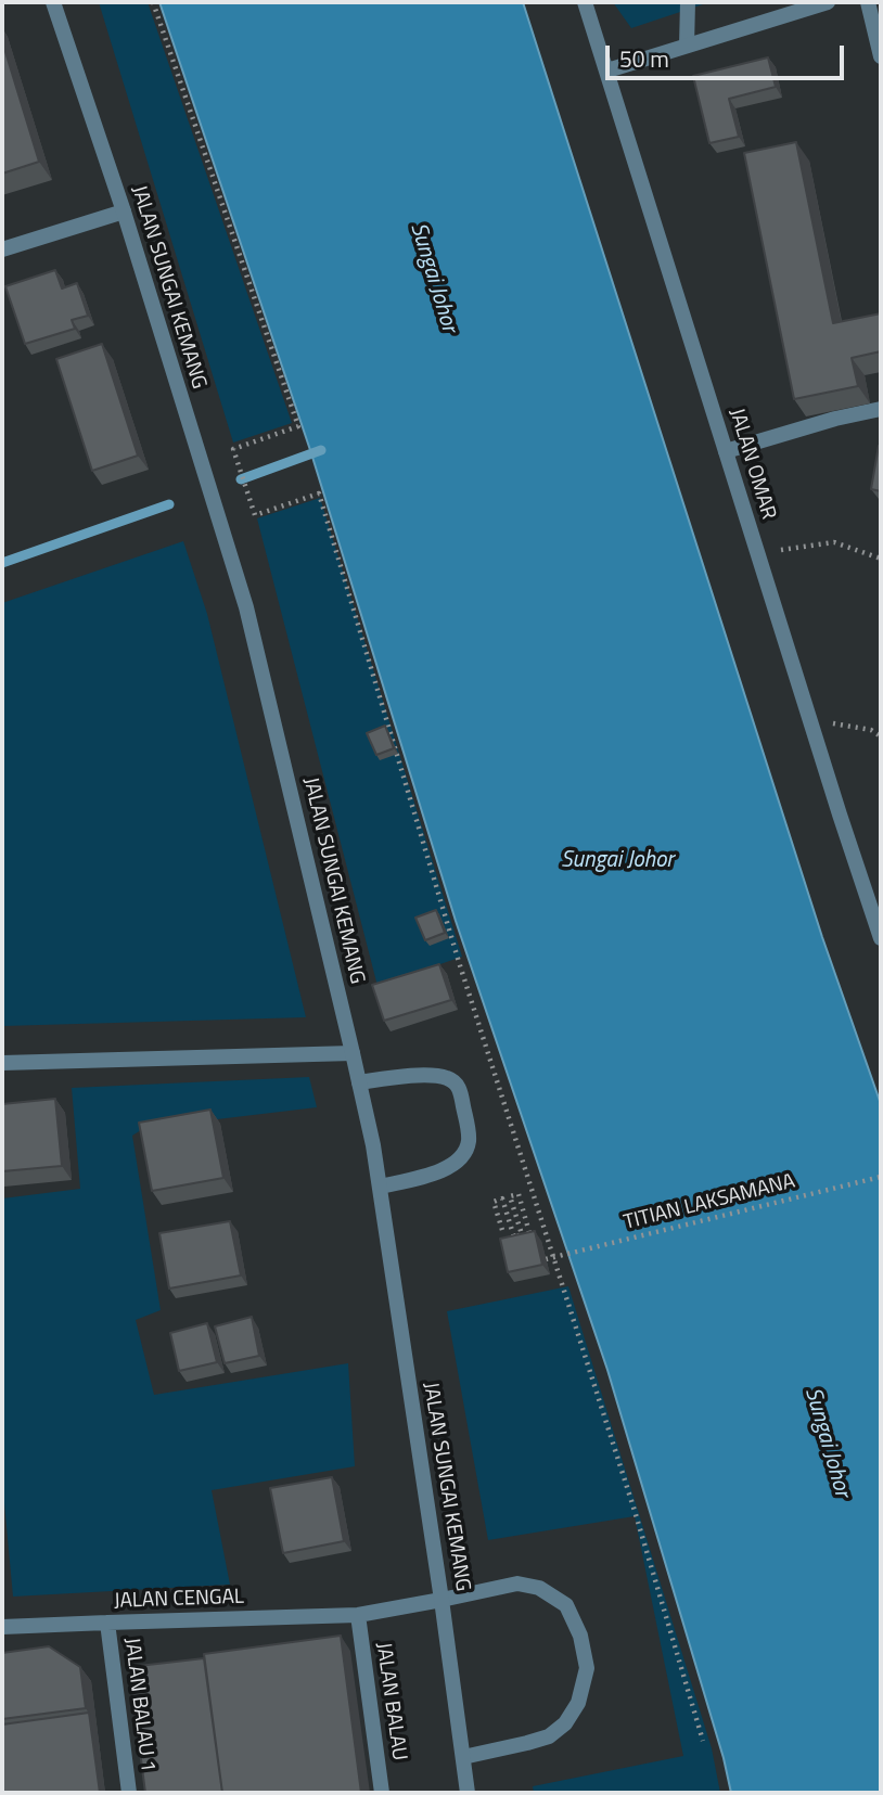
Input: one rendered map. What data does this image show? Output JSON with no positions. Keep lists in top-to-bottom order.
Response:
{
  "streets": {
    "street": [
      "JALAN SUNGAI KEMANG",
      "JALAN OMAR",
      "JALAN CENGAL",
      "JALAN BALAU",
      "JALAN BALAU 1"
    ],
    "path": ["TITIAN LAKSAMANA"]
  },
  "crossings": [
    ["JALAN SUNGAI KEMANG", "JALAN CENGAL"],
    ["JALAN CENGAL", "JALAN BALAU"],
    ["JALAN CENGAL", "JALAN BALAU 1"]
  ],
  "water": ["Sungai Johor"],
  "scale_bar": "50 m"
}
